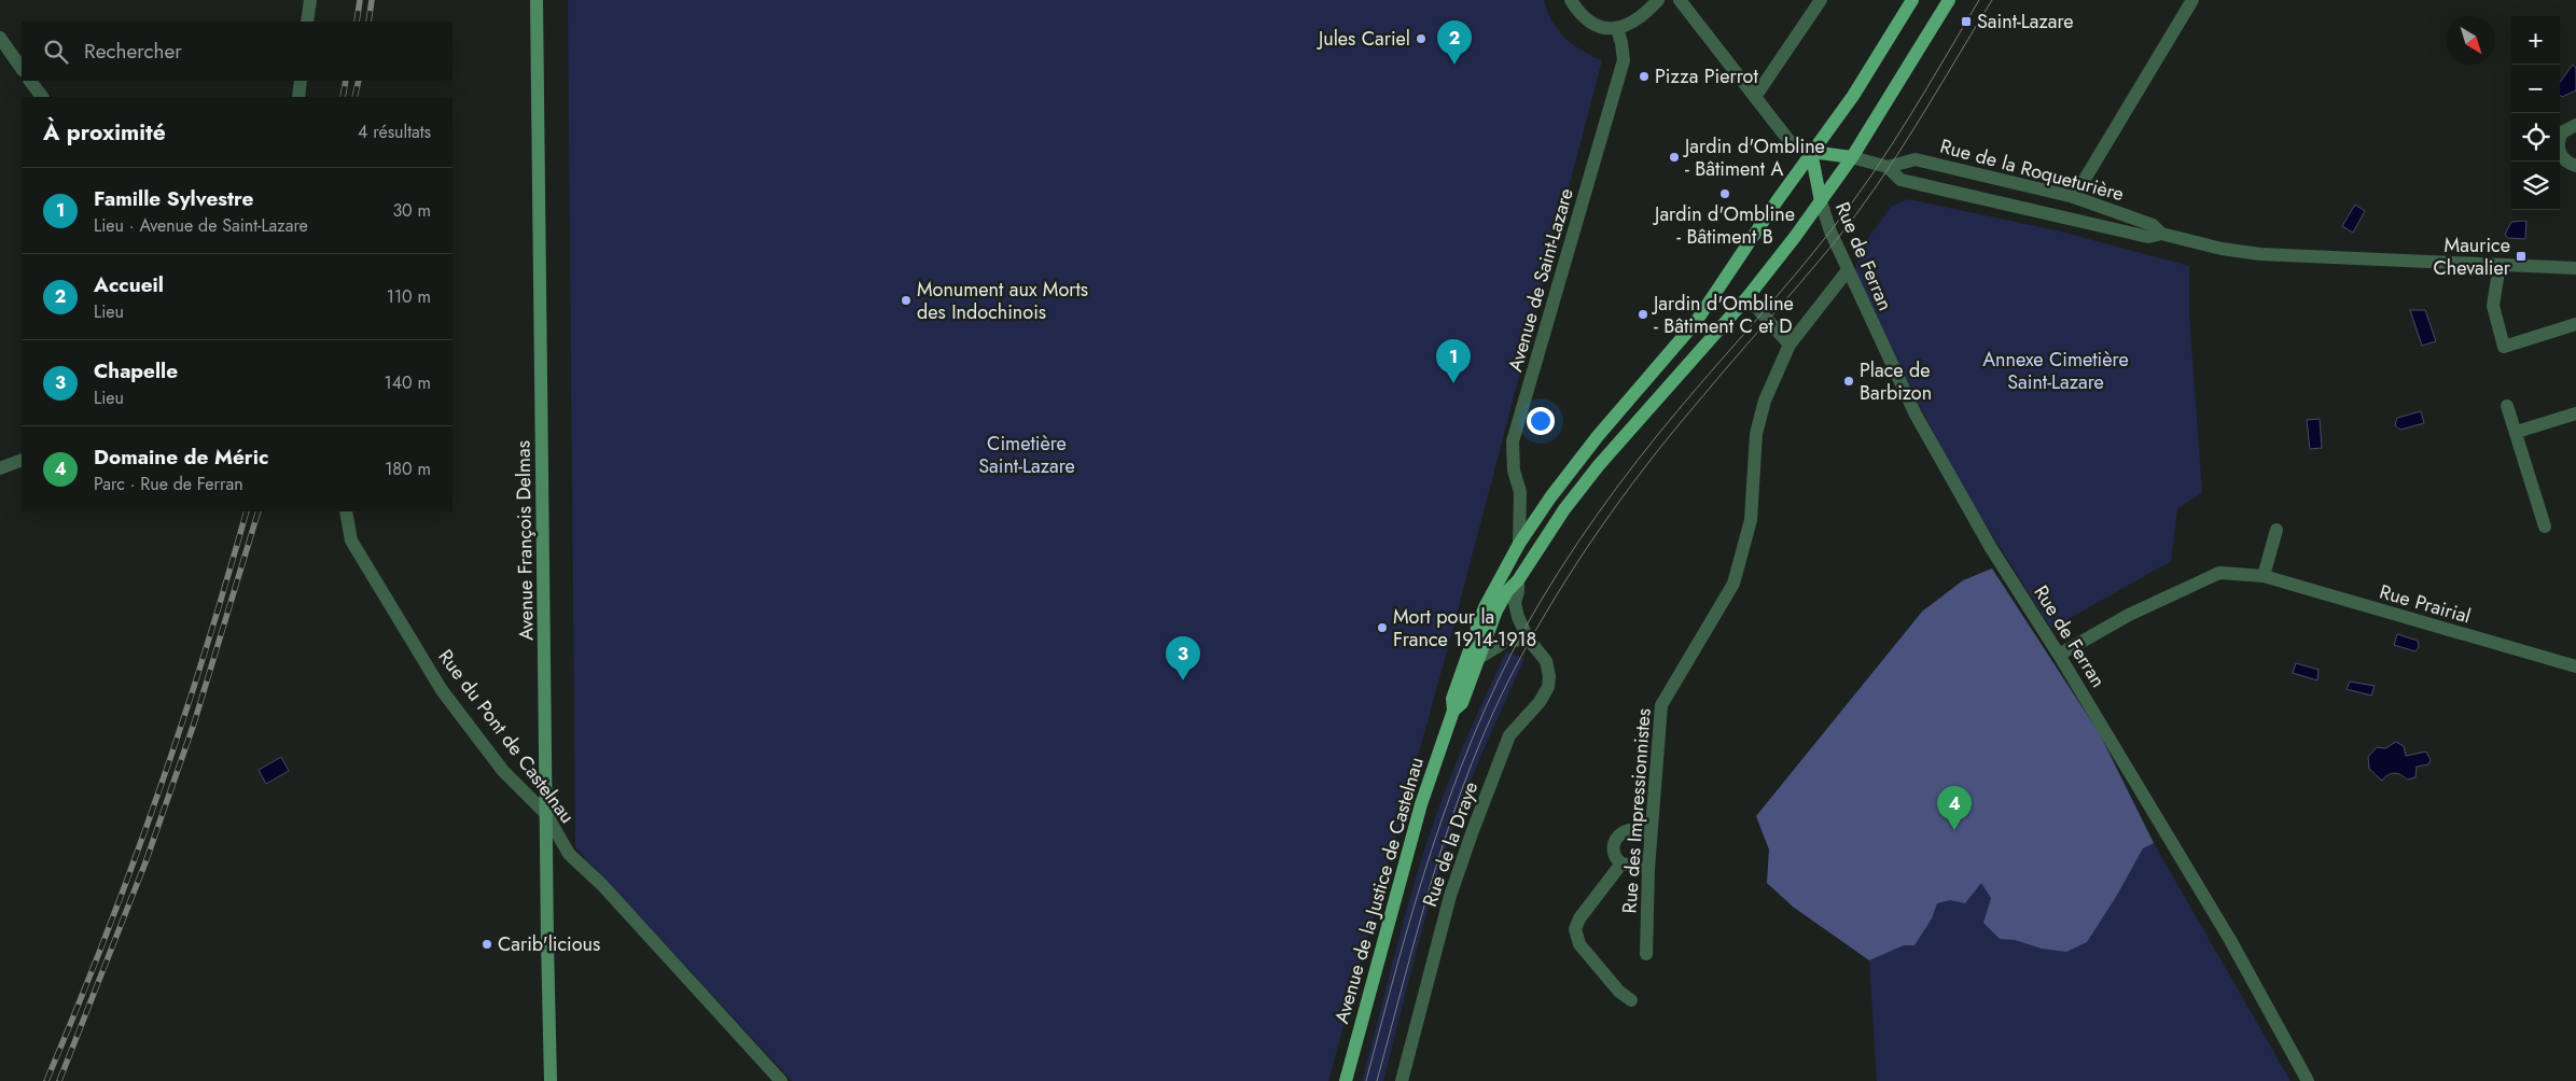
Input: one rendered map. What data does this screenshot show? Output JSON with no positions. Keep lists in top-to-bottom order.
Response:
{
  "streets": {
    "main road": ["Avenue François Delmas", "Avenue de la Justice de Castelnau"],
    "street": [
      "Rue de la Roqueturière",
      "Rue de Ferran",
      "Avenue de Saint-Lazare",
      "Rue Prairial",
      "Rue du Pont de Castelnau",
      "Rue des Impressionnistes",
      "Rue de la Draye"
    ]
  },
  "crossings": [
    ["Rue de la Roqueturière", "Avenue de la Justice de Castelnau"],
    ["Rue de Ferran", "Rue Prairial"],
    ["Rue de Ferran", "Rue des Impressionnistes"],
    ["Rue de Ferran", "Avenue de la Justice de Castelnau"],
    ["Avenue de Saint-Lazare", "Avenue de la Justice de Castelnau"],
    ["Avenue François Delmas", "Rue du Pont de Castelnau"],
    ["Rue de la Draye", "Avenue de la Justice de Castelnau"]
  ],
  "parks": ["Annexe Cimetière Saint-Lazare", "Cimetière Saint-Lazare"],
  "places": {
    "transit": ["Saint-Lazare", "Maurice Chevalier"],
    "other": [
      "Jules Cariel",
      "Pizza Pierrot",
      "Jardin d'Ombline - Bâtiment A",
      "Jardin d'Ombline - Bâtiment B",
      "Monument aux Morts des Indochinois",
      "Jardin d'Ombline - Bâtiment C et D",
      "Place de Barbizon",
      "Mort pour la France 1914-1918",
      "Carib'licious"
    ]
  },
  "north": "bottom right",
  "page": {
    "map_buttons": ["+", "−"],
    "pins": [
      "2",
      "1",
      "3",
      "4"
    ],
    "search": "Rechercher",
    "heading": ["À proximité", "4 résultats"],
    "list": [
      {
        "mark": "1",
        "name": "Famille Sylvestre",
        "note": "Lieu · Avenue de Saint-Lazare",
        "value": "30 m"
      },
      {
        "mark": "2",
        "name": "Accueil",
        "note": "Lieu",
        "value": "110 m"
      },
      {
        "mark": "3",
        "name": "Chapelle",
        "note": "Lieu",
        "value": "140 m"
      },
      {
        "mark": "4",
        "name": "Domaine de Méric",
        "note": "Parc · Rue de Ferran",
        "value": "180 m"
      }
    ]
  }
}
